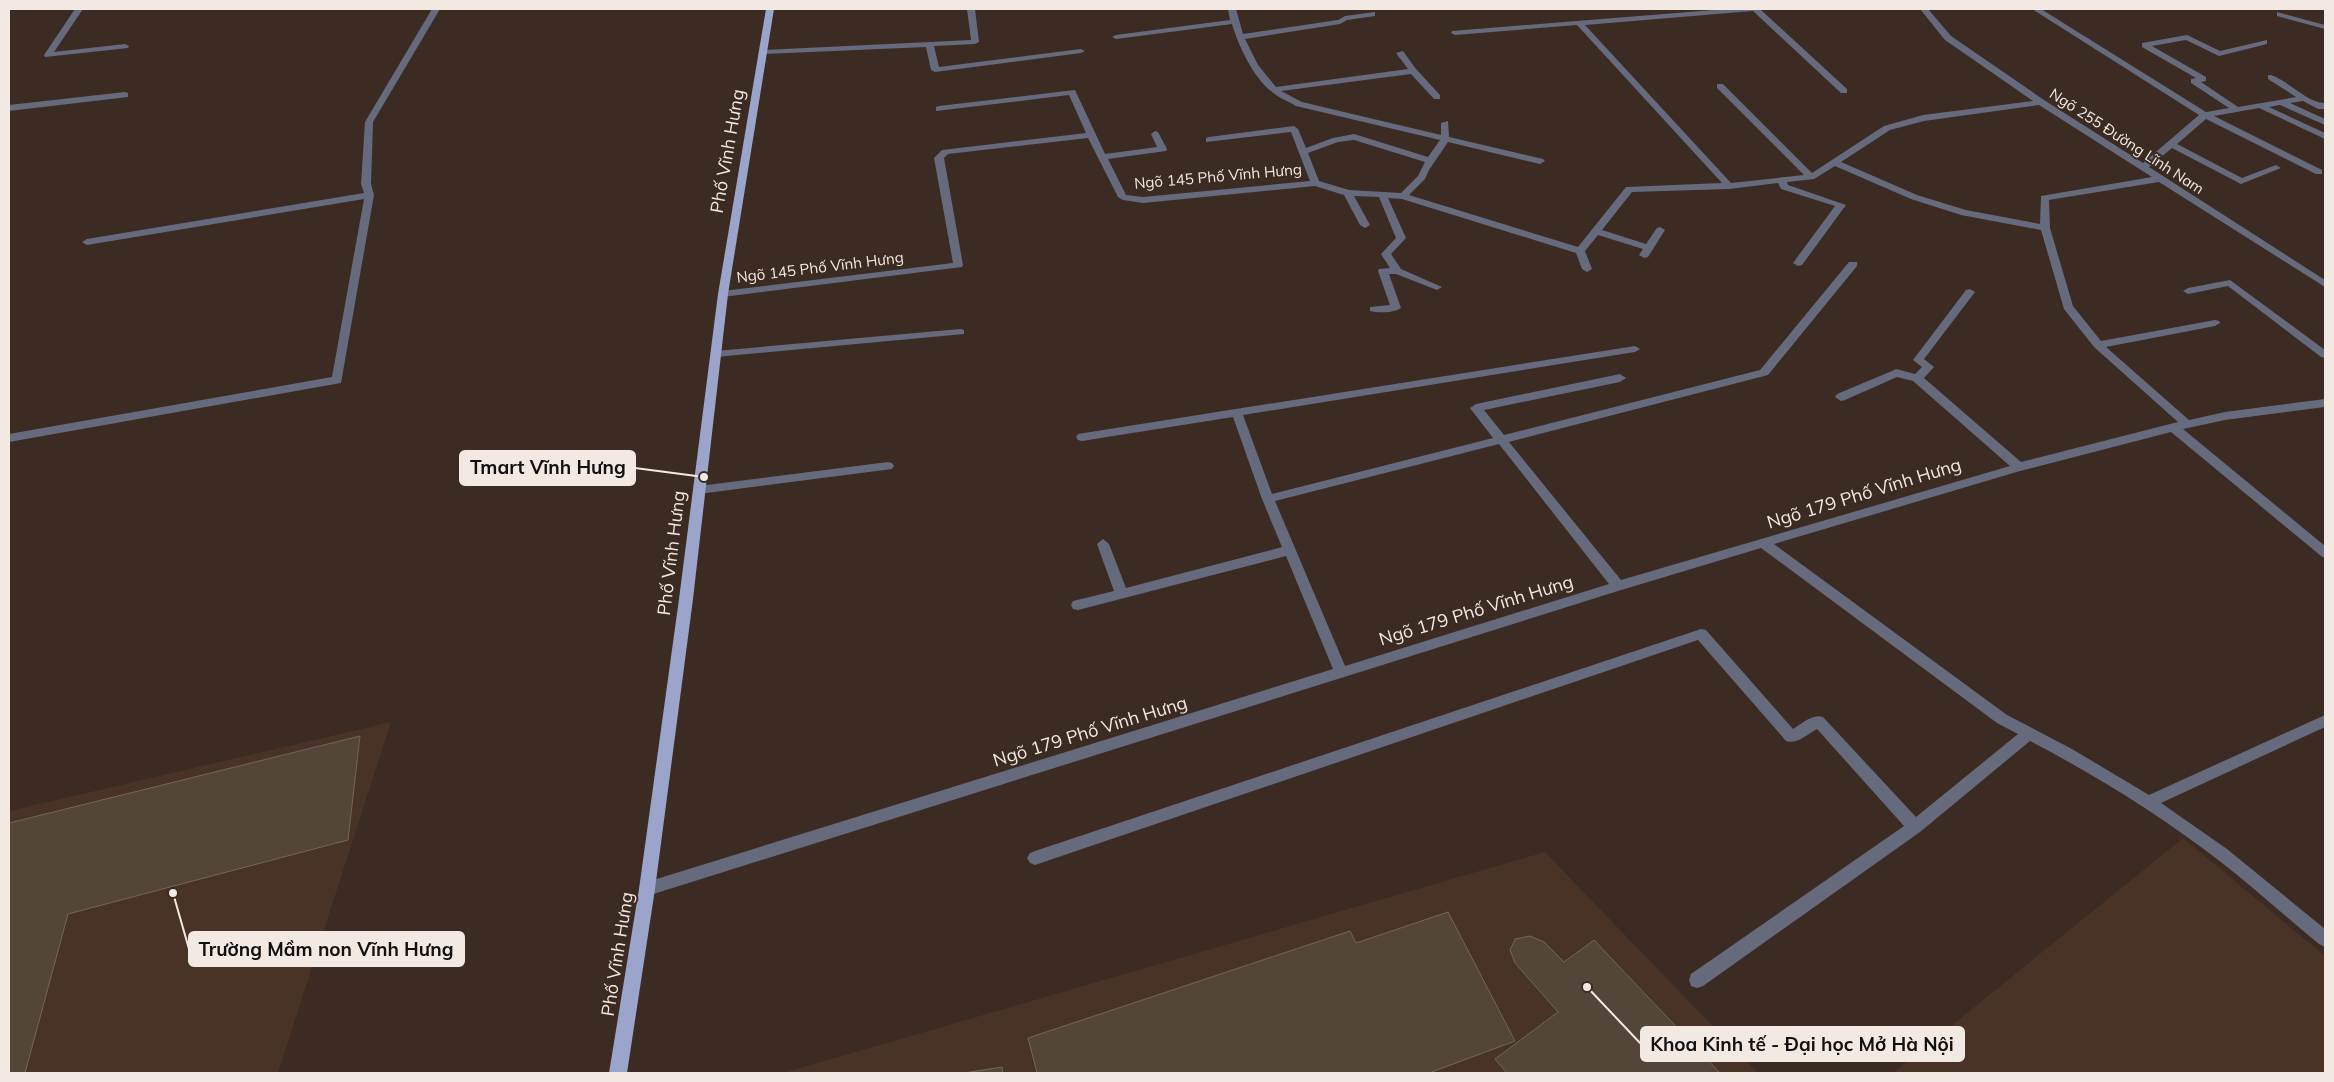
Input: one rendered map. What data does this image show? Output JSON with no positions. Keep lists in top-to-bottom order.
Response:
{
  "streets": {
    "main road": ["Phố Vĩnh Hưng"],
    "street": ["Ngõ 255 Đường Lĩnh Nam", "Ngõ 145 Phố Vĩnh Hưng", "Ngõ 179 Phố Vĩnh Hưng"]
  },
  "crossings": [
    ["Phố Vĩnh Hưng", "Ngõ 145 Phố Vĩnh Hưng"],
    ["Phố Vĩnh Hưng", "Ngõ 179 Phố Vĩnh Hưng"]
  ],
  "places": ["Tmart Vĩnh Hưng", "Trường Mầm non Vĩnh Hưng", "Khoa Kinh tế - Đại học Mở Hà Nội"]
}
